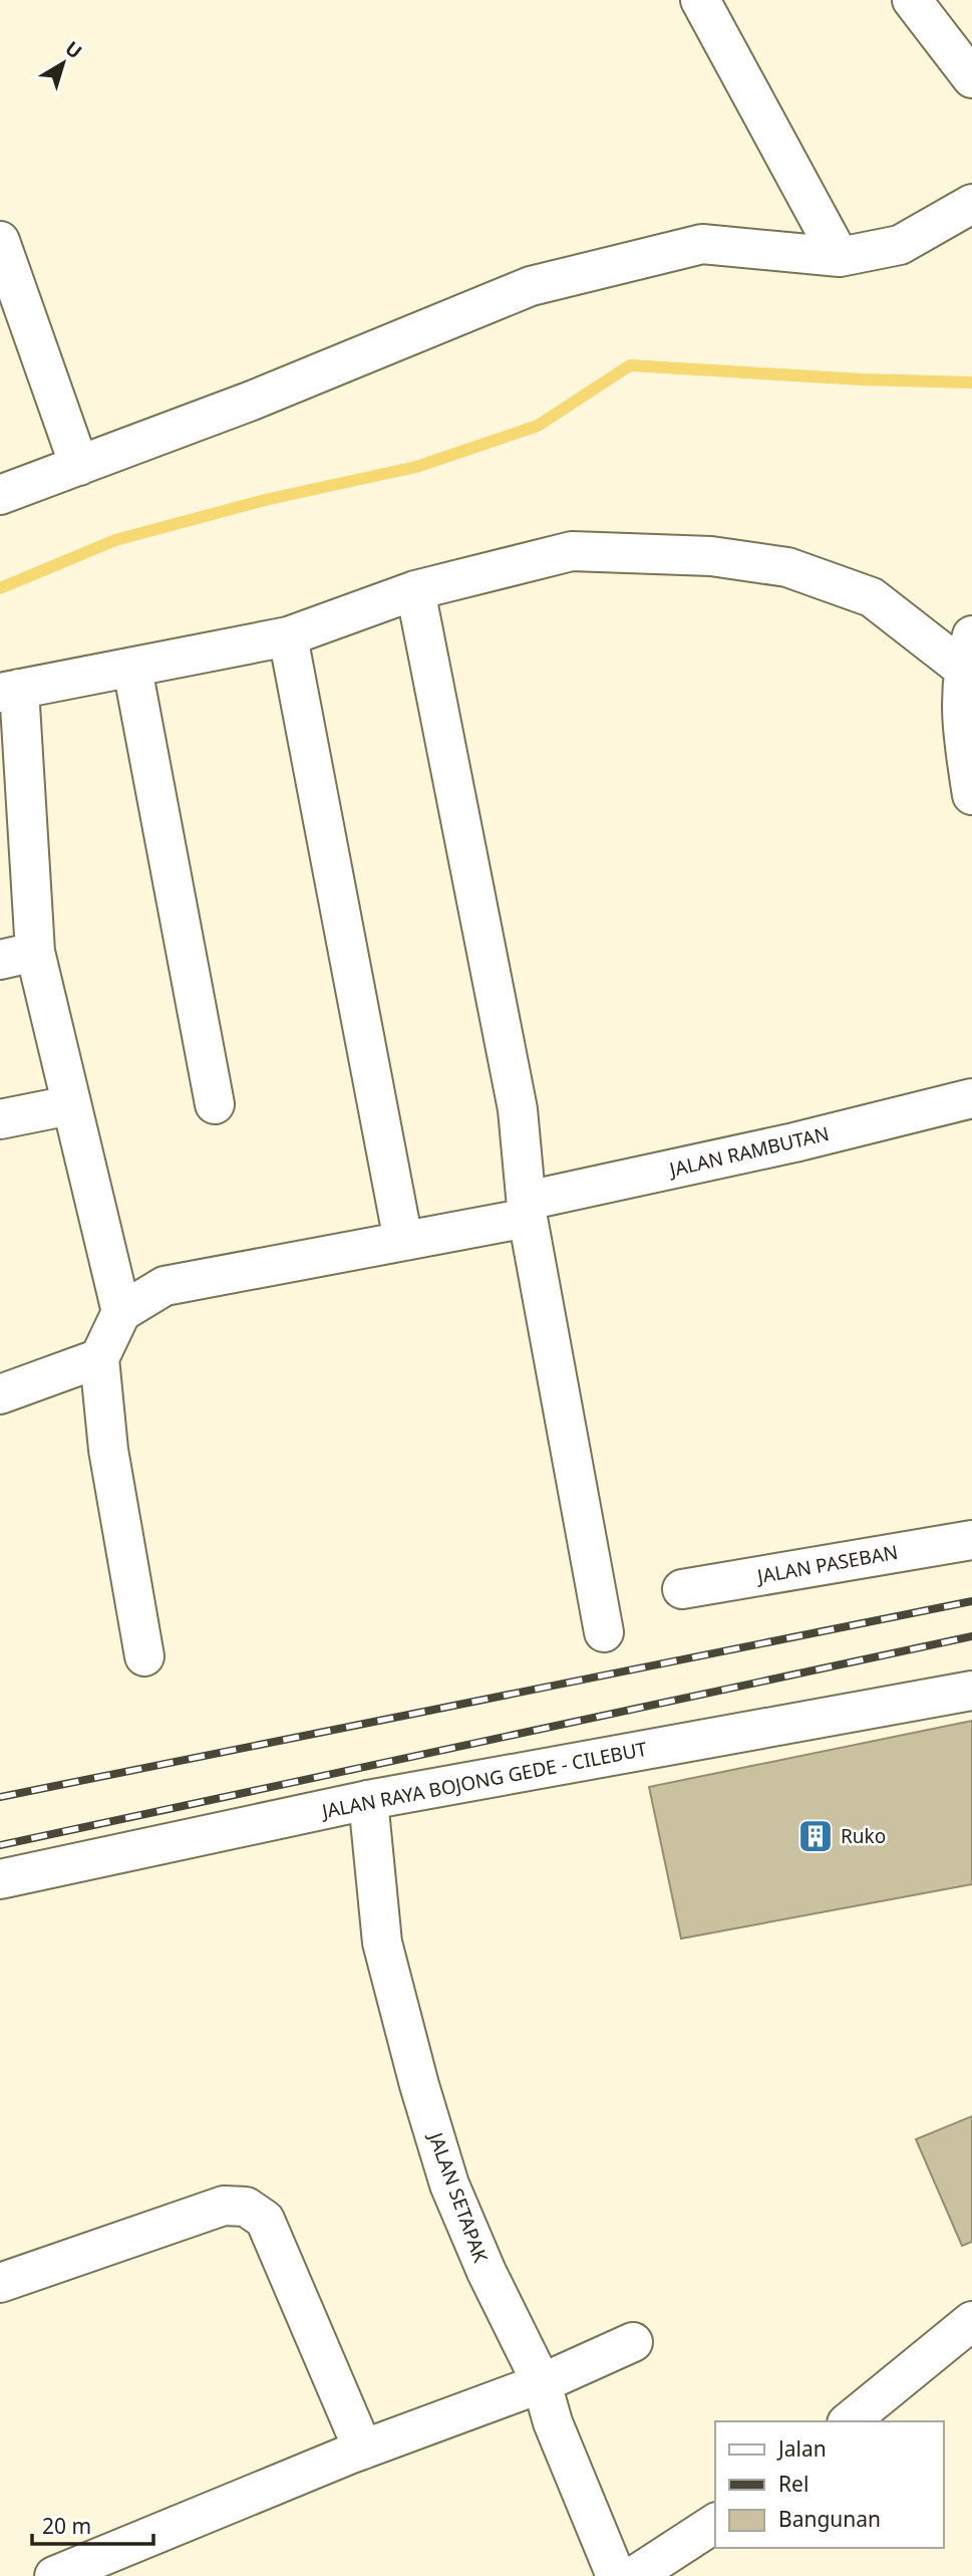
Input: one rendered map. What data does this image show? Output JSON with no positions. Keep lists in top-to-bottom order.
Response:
{
  "streets": {
    "street": [
      "JALAN RAMBUTAN",
      "JALAN PASEBAN",
      "JALAN RAYA BOJONG GEDE - CILEBUT",
      "JALAN SETAPAK"
    ]
  },
  "crossings": [
    ["JALAN RAYA BOJONG GEDE - CILEBUT", "JALAN SETAPAK"]
  ],
  "places": {
    "building": ["Ruko"]
  },
  "legend": ["Jalan", "Rel", "Bangunan"],
  "scale_bar": "20 m",
  "north": "top right"
}
